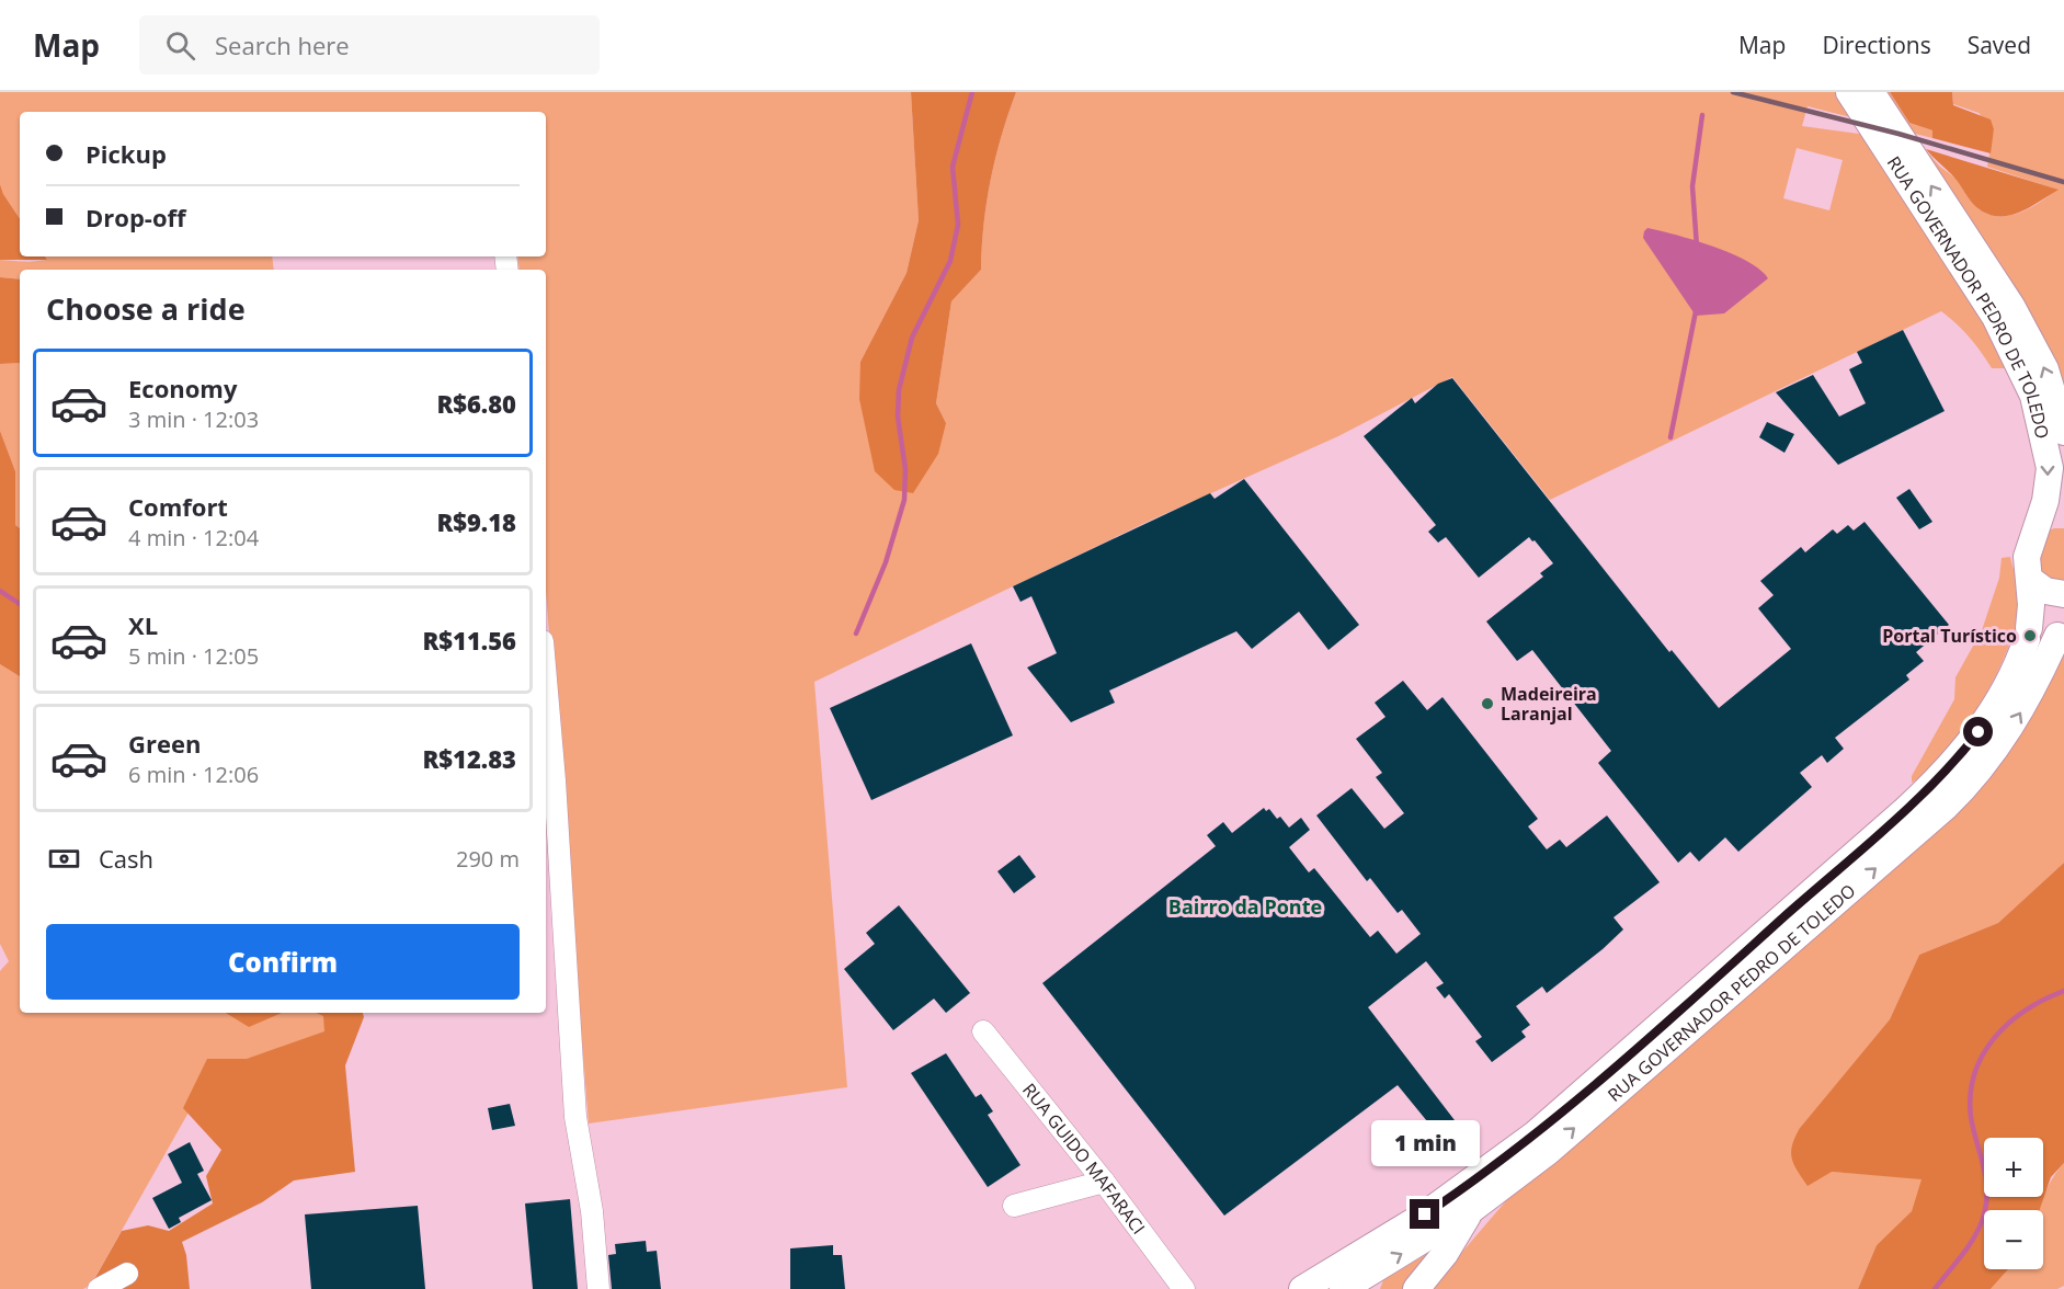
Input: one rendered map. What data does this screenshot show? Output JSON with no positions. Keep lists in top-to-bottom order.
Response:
{
  "streets": {
    "main road": ["RUA GOVERNADOR PEDRO DE TOLEDO"],
    "street": ["RUA GUIDO MAFARACI"]
  },
  "districts": ["Bairro da Ponte"],
  "places": ["Portal Turístico", "Madeireira Laranjal"],
  "page": {
    "header": "Map",
    "search": "Search here",
    "nav": ["Map", "Directions", "Saved"],
    "banner": ["Pickup", "Drop-off"],
    "heading": "Choose a ride",
    "list": [
      {
        "name": "Economy",
        "note": "3 min · 12:03",
        "value": "R$6.80"
      },
      {
        "name": "Comfort",
        "note": "4 min · 12:04",
        "value": "R$9.18"
      },
      {
        "name": "XL",
        "note": "5 min · 12:05",
        "value": "R$11.56"
      },
      {
        "name": "Green",
        "note": "6 min · 12:06",
        "value": "R$12.83"
      }
    ],
    "pay": ["Cash", "290 m"],
    "buttons": "Confirm",
    "bubble": "1 min",
    "map_buttons": ["+", "−"]
  }
}
